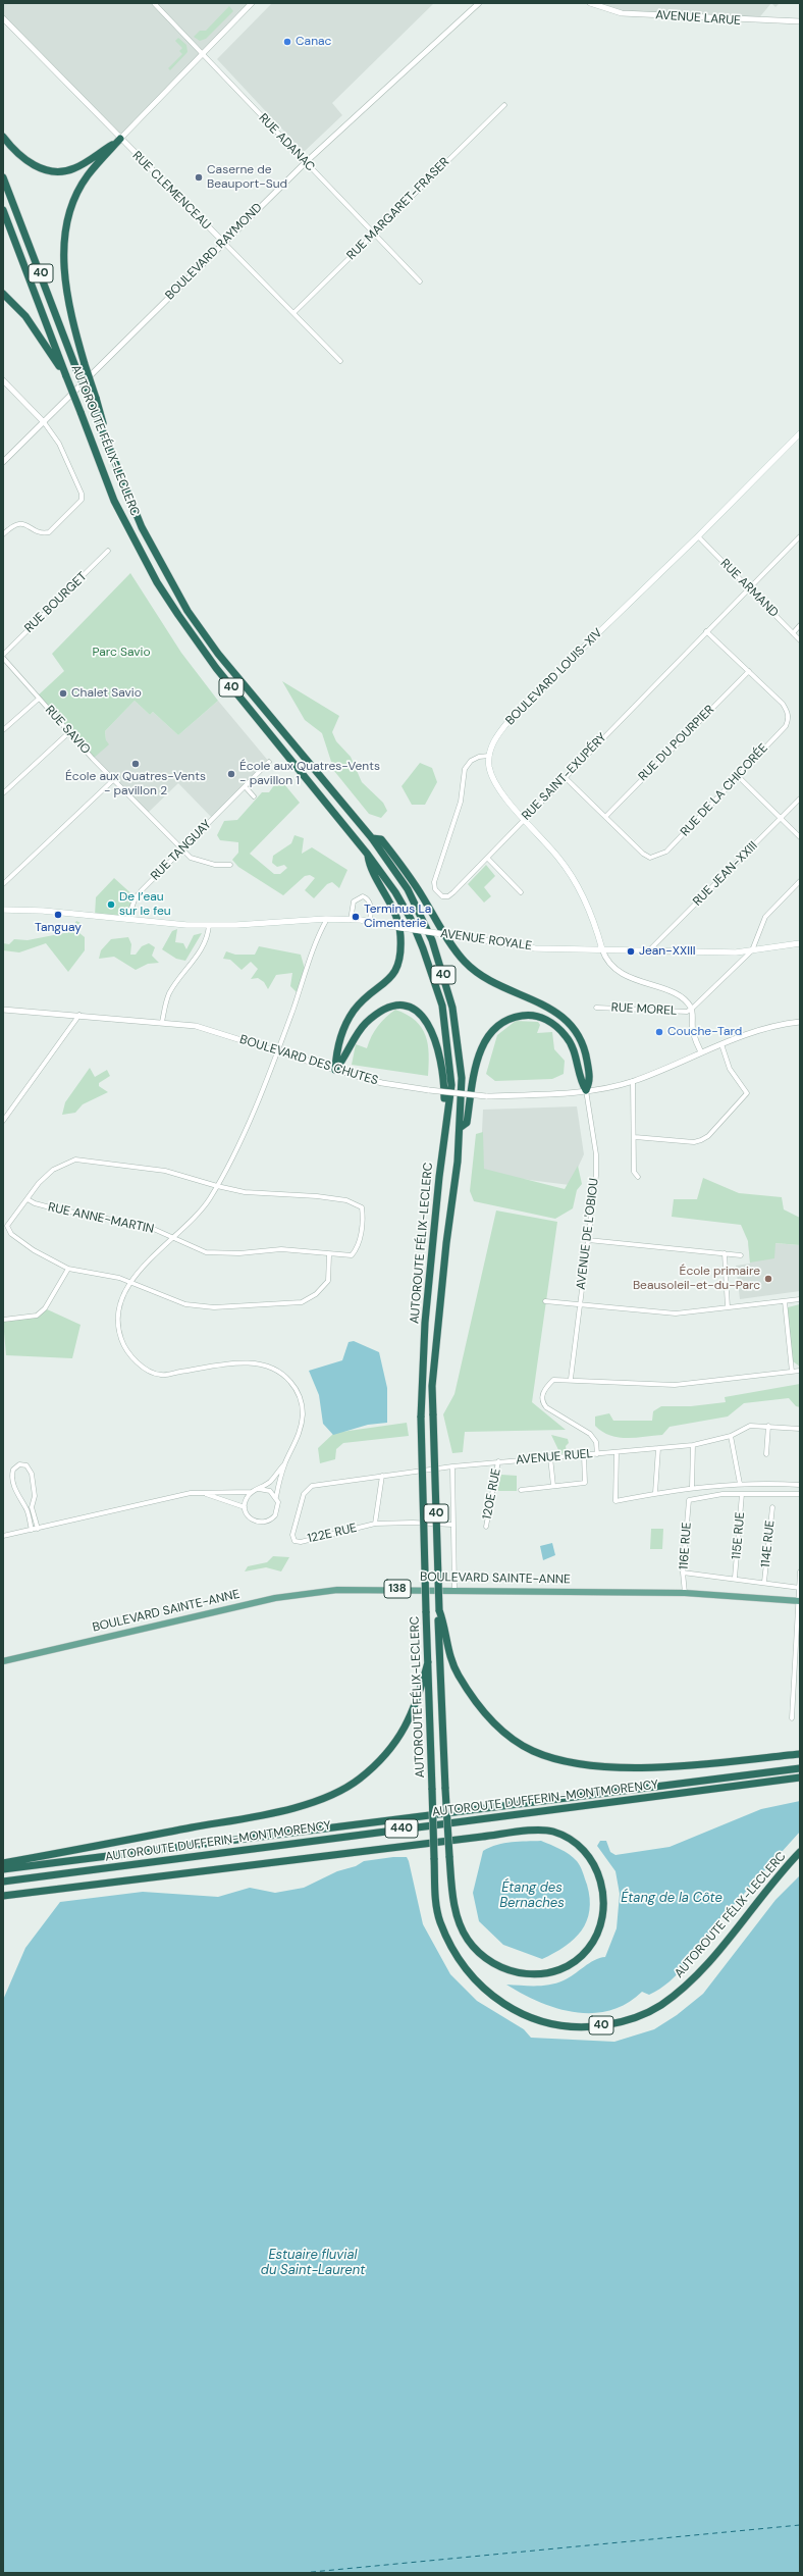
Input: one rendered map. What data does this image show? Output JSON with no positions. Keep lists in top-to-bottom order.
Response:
{
  "streets": {
    "highway": [
      "40",
      "AUTOROUTE FÉLIX-LECLERC",
      "AUTOROUTE DUFFERIN-MONTMORENCY",
      "440"
    ],
    "main road": [
      "BOULEVARD LOUIS-XIV",
      "AVENUE ROYALE",
      "BOULEVARD SAINTE-ANNE",
      "138"
    ],
    "street": [
      "AVENUE LARUE",
      "RUE ADANAC",
      "RUE CLEMENCEAU",
      "RUE MARGARET-FRASER",
      "BOULEVARD RAYMOND",
      "RUE ARMAND",
      "RUE BOURGET",
      "RUE SAVIO",
      "RUE DU POURPIER",
      "RUE SAINT-EXUPÉRY",
      "RUE DE LA CHICORÉE",
      "RUE TANGUAY",
      "RUE JEAN-XXIII",
      "RUE MOREL",
      "BOULEVARD DES CHUTES",
      "RUE ANNE-MARTIN",
      "AVENUE DE L'OBIOU",
      "AVENUE RUEL",
      "120E RUE",
      "122E RUE",
      "115E RUE",
      "114E RUE",
      "116E RUE"
    ]
  },
  "crossings": [
    ["RUE ADANAC", "RUE MARGARET-FRASER"],
    ["RUE ADANAC", "BOULEVARD RAYMOND"],
    ["RUE CLEMENCEAU", "RUE MARGARET-FRASER"],
    ["RUE CLEMENCEAU", "BOULEVARD RAYMOND"],
    ["40", "AUTOROUTE FÉLIX-LECLERC"],
    ["RUE ARMAND", "BOULEVARD LOUIS-XIV"],
    ["RUE ARMAND", "RUE SAINT-EXUPÉRY"],
    ["BOULEVARD LOUIS-XIV", "RUE SAINT-EXUPÉRY"],
    ["RUE SAVIO", "RUE TANGUAY"],
    ["RUE DU POURPIER", "RUE DE LA CHICORÉE"],
    ["RUE SAINT-EXUPÉRY", "RUE DE LA CHICORÉE"],
    ["RUE TANGUAY", "AVENUE ROYALE"],
    ["RUE JEAN-XXIII", "AVENUE ROYALE"],
    ["AVENUE ROYALE", "RUE MOREL"],
    ["RUE MOREL", "BOULEVARD DES CHUTES"],
    ["BOULEVARD DES CHUTES", "AVENUE DE L'OBIOU"],
    ["AVENUE RUEL", "120E RUE"],
    ["AVENUE RUEL", "122E RUE"],
    ["115E RUE", "116E RUE"],
    ["116E RUE", "BOULEVARD SAINTE-ANNE"]
  ],
  "water": ["Étang des Bernaches", "Étang de la Côte", "Estuaire fluvial du Saint-Laurent"],
  "parks": ["Parc Savio"],
  "places": [
    "Canac",
    "Caserne de Beauport-Sud",
    "Chalet Savio",
    "École aux Quatres-Vents - pavillon 2",
    "École aux Quatres-Vents - pavillon 1",
    "De l’eau sur le feu",
    "Tanguay",
    "Terminus La Cimenterie",
    "Jean-XXIII",
    "Couche-Tard",
    "École primaire Beausoleil-et-du-Parc"
  ]
}
